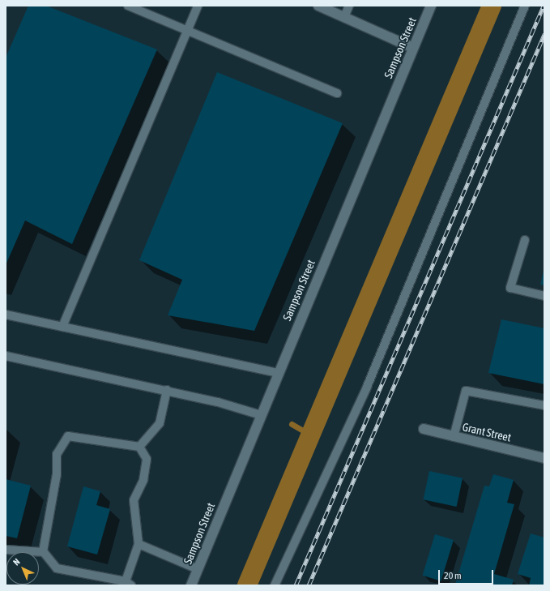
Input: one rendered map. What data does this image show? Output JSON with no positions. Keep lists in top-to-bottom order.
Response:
{
  "streets": {
    "street": ["Sampson Street", "Grant Street"]
  },
  "scale_bar": "20 m",
  "north": "top left"
}
